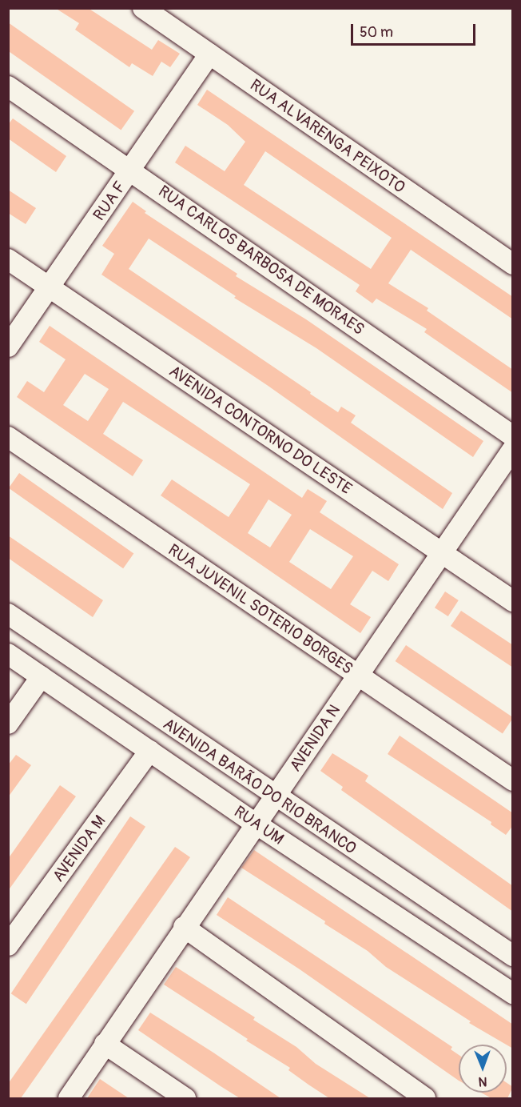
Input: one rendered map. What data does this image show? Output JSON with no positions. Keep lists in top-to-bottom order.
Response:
{
  "streets": {
    "street": [
      "RUA ALVARENGA PEIXOTO",
      "RUA F",
      "RUA CARLOS BARBOSA DE MORAES",
      "AVENIDA CONTORNO DO LESTE",
      "RUA JUVENIL SOTERIO BORGES",
      "AVENIDA N",
      "AVENIDA BARÃO DO RIO BRANCO",
      "RUA UM",
      "AVENIDA M"
    ]
  },
  "crossings": [
    ["RUA ALVARENGA PEIXOTO", "RUA F"],
    ["RUA F", "RUA CARLOS BARBOSA DE MORAES"],
    ["RUA F", "AVENIDA CONTORNO DO LESTE"],
    ["AVENIDA CONTORNO DO LESTE", "AVENIDA N"],
    ["RUA JUVENIL SOTERIO BORGES", "AVENIDA N"],
    ["AVENIDA N", "AVENIDA BARÃO DO RIO BRANCO"],
    ["AVENIDA N", "RUA UM"],
    ["RUA UM", "AVENIDA M"]
  ],
  "scale_bar": "50 m",
  "north": "bottom"
}
